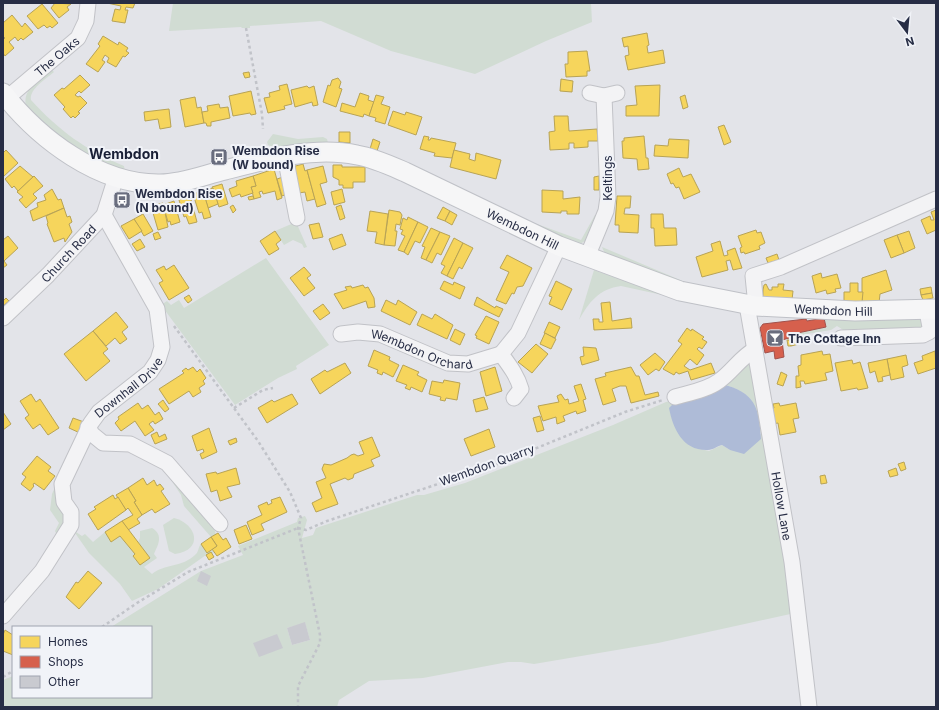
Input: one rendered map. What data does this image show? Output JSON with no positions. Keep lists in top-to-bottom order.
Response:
{
  "streets": {
    "main road": ["Wembdon Hill"],
    "street": [
      "The Oaks",
      "Keltings",
      "Church Road",
      "Wembdon Orchard",
      "Downhall Drive",
      "Hollow Lane"
    ],
    "path": ["Wembdon Quarry"]
  },
  "crossings": [
    ["The Oaks", "Wembdon Hill"],
    ["Keltings", "Wembdon Hill"],
    ["Wembdon Hill", "Church Road"],
    ["Wembdon Hill", "Hollow Lane"],
    ["Church Road", "Downhall Drive"]
  ],
  "districts": ["Wembdon"],
  "places": {
    "bus stop": ["Wembdon Rise (W bound)", "Wembdon Rise (N bound)"],
    "bar": ["The Cottage Inn"]
  },
  "legend": ["Homes", "Shops", "Other"],
  "north": "bottom"
}
